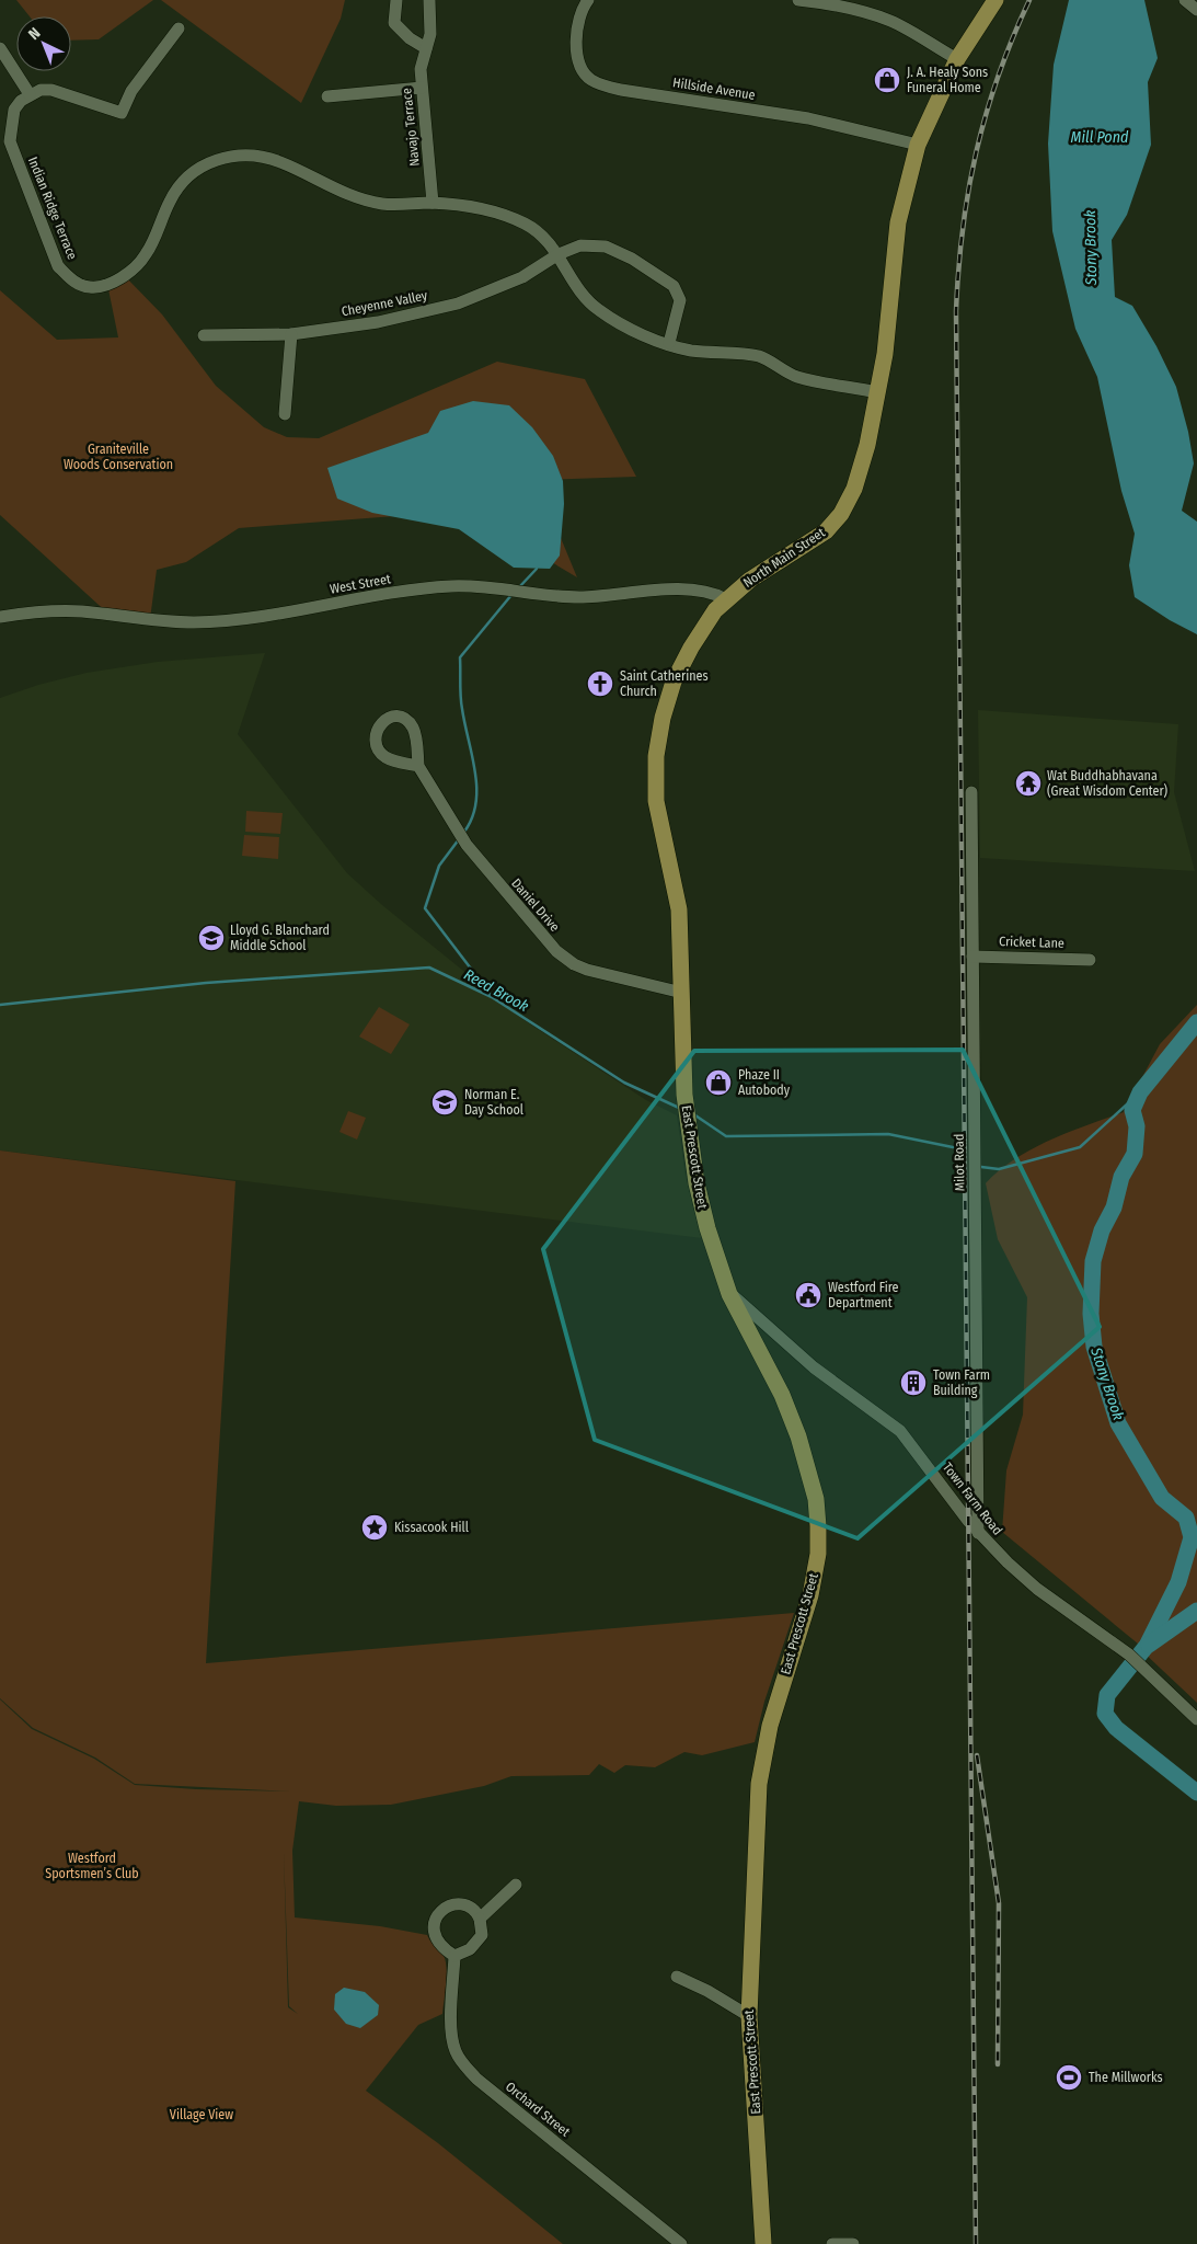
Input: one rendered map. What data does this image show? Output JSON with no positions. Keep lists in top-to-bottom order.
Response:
{
  "streets": {
    "main road": ["North Main Street", "East Prescott Street"],
    "street": [
      "Hillside Avenue",
      "Navajo Terrace",
      "Indian Ridge Terrace",
      "Cheyenne Valley",
      "West Street",
      "Daniel Drive",
      "Cricket Lane",
      "Milot Road",
      "Town Farm Road",
      "Orchard Street"
    ]
  },
  "crossings": [
    ["Hillside Avenue", "North Main Street"],
    ["Navajo Terrace", "Indian Ridge Terrace"],
    ["Indian Ridge Terrace", "Cheyenne Valley"],
    ["Indian Ridge Terrace", "North Main Street"],
    ["North Main Street", "West Street"],
    ["North Main Street", "Daniel Drive"],
    ["North Main Street", "East Prescott Street"],
    ["Daniel Drive", "East Prescott Street"],
    ["Cricket Lane", "Milot Road"],
    ["East Prescott Street", "Town Farm Road"],
    ["Milot Road", "Town Farm Road"]
  ],
  "water": ["Mill Pond", "Stony Brook", "Reed Brook"],
  "parks": ["Graniteville Woods Conservation", "Westford Sportsmen’s Club", "Village View"],
  "places": {
    "shop": ["J. A. Healy Sons Funeral Home", "Phaze II Autobody"],
    "church": ["Saint Catherines Church"],
    "temple": ["Wat Buddhabhavana (Great Wisdom Center)"],
    "school or university": ["Lloyd G. Blanchard Middle School", "Norman E. Day School"],
    "public building": ["Westford Fire Department"],
    "building": ["Town Farm Building"],
    "place": ["Kissacook Hill"],
    "sports": ["The Millworks"]
  },
  "north": "top left"
}
